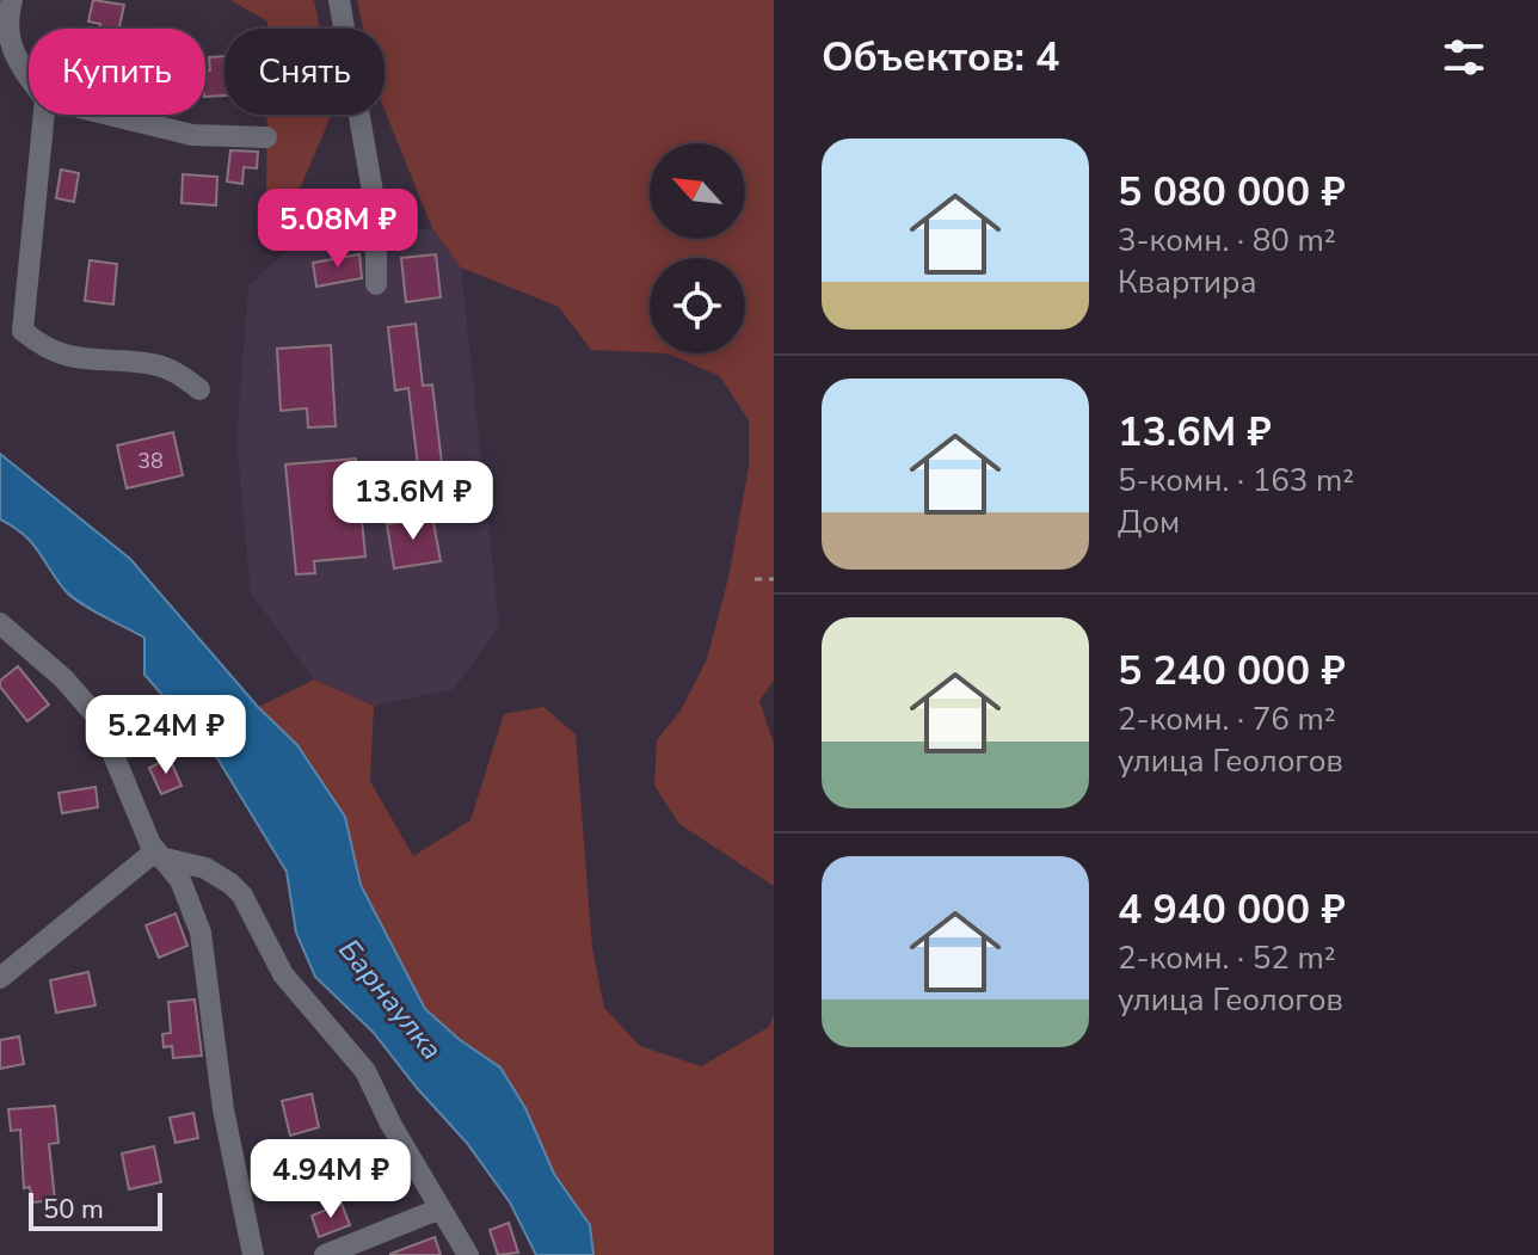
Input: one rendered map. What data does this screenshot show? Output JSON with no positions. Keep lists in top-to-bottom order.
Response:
{
  "water": ["Барнаулка"],
  "house_numbers": ["38"],
  "scale_bar": "50 m",
  "north": "top left",
  "page": {
    "heading": "Объектов: 4",
    "chip": ["Купить", "Снять"],
    "list": [
      {
        "name": "5 080 000 ₽",
        "note": "3-комн. · 80 m² · Квартира"
      },
      {
        "name": "13.6M ₽",
        "note": "5-комн. · 163 m² · Дом"
      },
      {
        "name": "5 240 000 ₽",
        "note": "2-комн. · 76 m² · улица Геологов"
      },
      {
        "name": "4 940 000 ₽",
        "note": "2-комн. · 52 m² · улица Геологов"
      }
    ],
    "price": [
      "5.08M ₽",
      "13.6M ₽",
      "5.24M ₽",
      "4.94M ₽"
    ],
    "scale": "50 m"
  }
}
